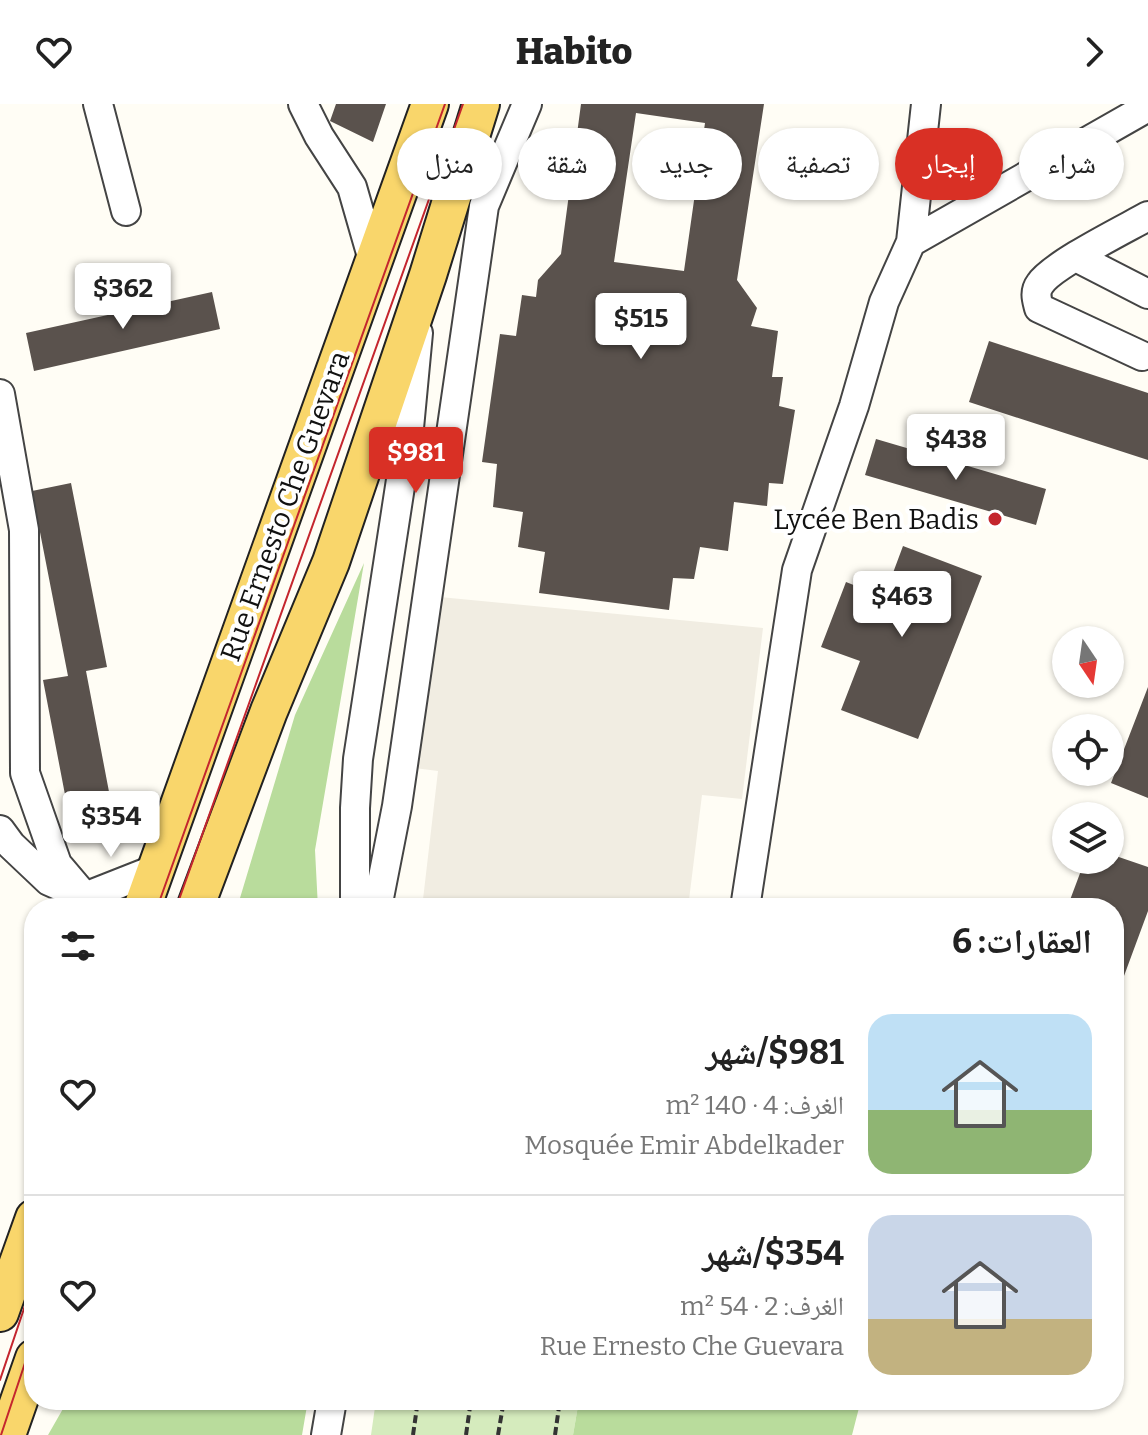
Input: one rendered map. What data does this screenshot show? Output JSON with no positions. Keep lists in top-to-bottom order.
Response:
{
  "streets": {
    "main road": ["Rue Ernesto Che Guevara"]
  },
  "places": ["Lycée Ben Badis"],
  "north": "bottom",
  "page": {
    "header": "Habito",
    "chip": [
      "شراء",
      "إيجار",
      "تصفية",
      "جديد",
      "شقة",
      "منزل"
    ],
    "price": [
      "$362",
      "$515",
      "$438",
      "$981",
      "$463",
      "$354"
    ],
    "heading": "العقارات: 6",
    "list": [
      {
        "name": "$981/شهر",
        "note": "الغرف: 4 · 140 m² · Mosquée Emir Abdelkader"
      },
      {
        "name": "$354/شهر",
        "note": "الغرف: 2 · 54 m² · Rue Ernesto Che Guevara"
      }
    ]
  }
}
